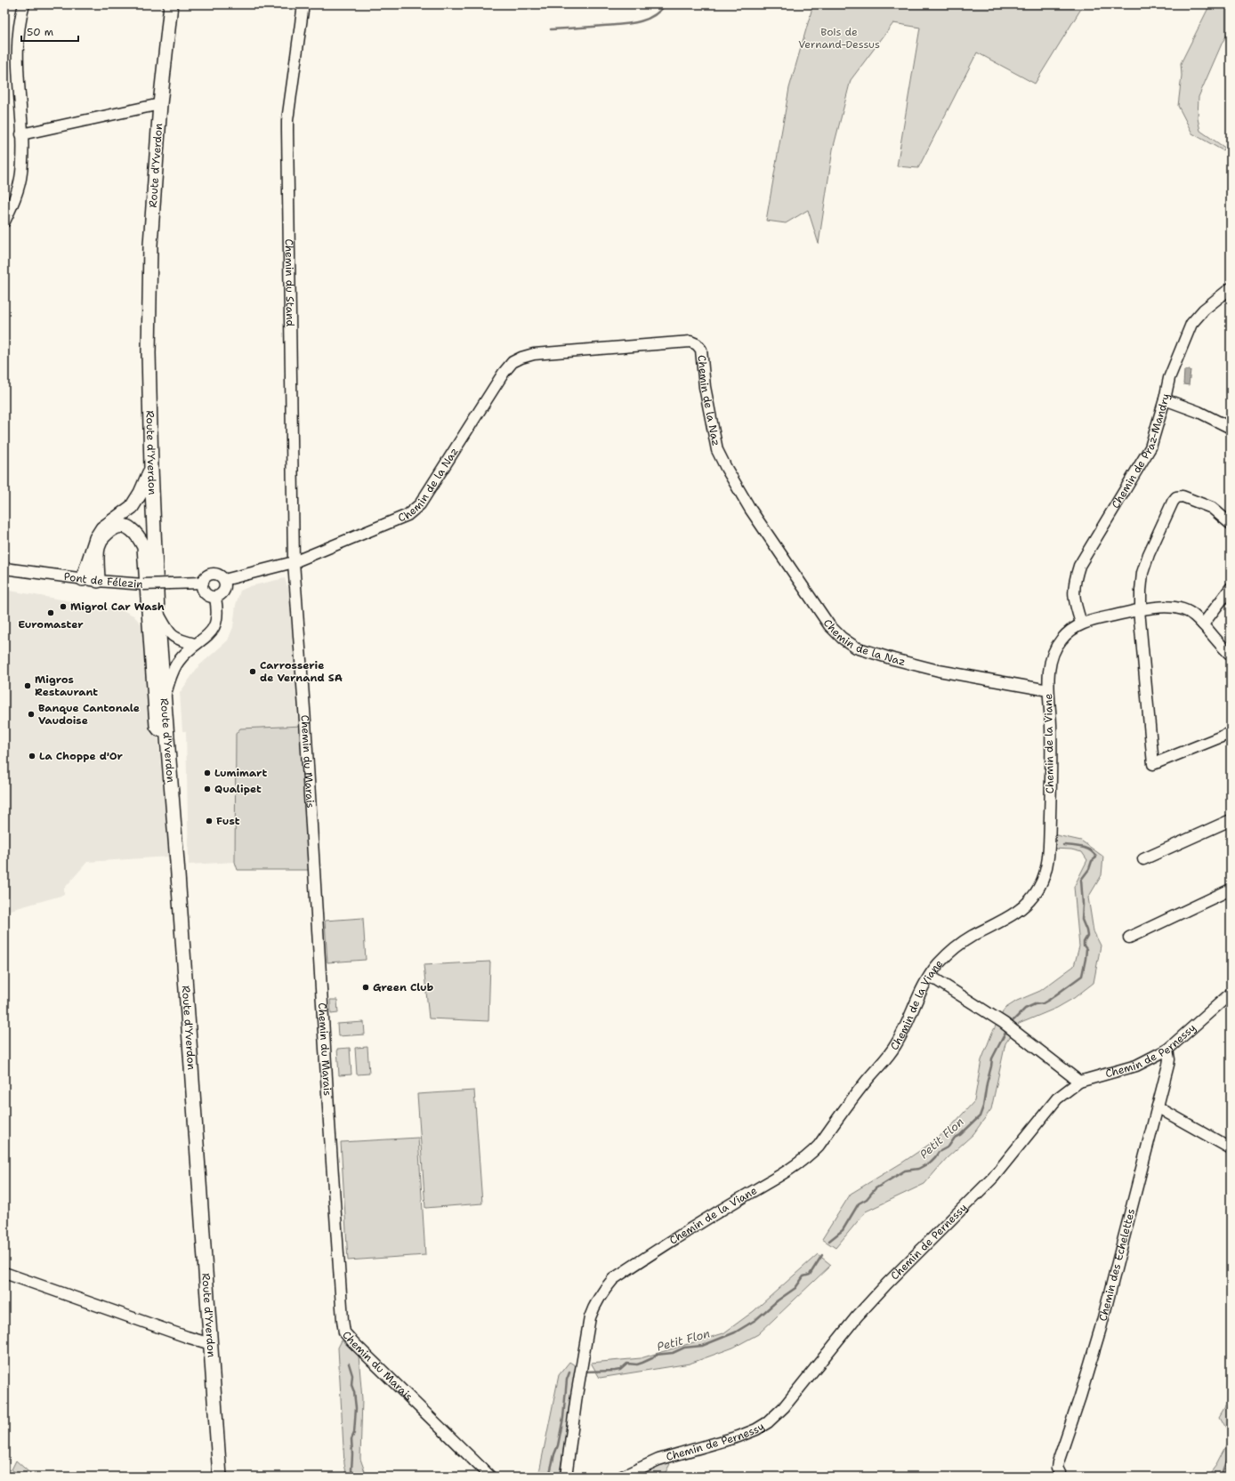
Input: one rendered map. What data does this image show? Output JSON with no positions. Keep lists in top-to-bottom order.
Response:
{
  "streets": {
    "main road": ["Route d'Yverdon"],
    "street": [
      "Chemin du Stand",
      "Chemin de la Naz",
      "Chemin de Praz-Mandry",
      "Pont de Félezin",
      "Chemin de la Viane",
      "Chemin du Marais",
      "Chemin de Pernessy",
      "Chemin des Echelettes"
    ]
  },
  "crossings": [
    ["Chemin du Stand", "Chemin de la Naz"],
    ["Chemin du Stand", "Chemin du Marais"],
    ["Chemin de la Naz", "Chemin de la Viane"],
    ["Chemin de la Naz", "Chemin du Marais"],
    ["Chemin de Praz-Mandry", "Chemin de la Viane"],
    ["Chemin de Pernessy", "Chemin des Echelettes"]
  ],
  "water": ["Petit Flon"],
  "parks": ["Bois de Vernand-Dessus"],
  "places": [
    "Migrol Car Wash",
    "Euromaster",
    "Carrosserie de Vernand SA",
    "Migros Restaurant",
    "Banque Cantonale Vaudoise",
    "La Choppe d'Or",
    "Lumimart",
    "Qualipet",
    "Fust",
    "Green Club"
  ],
  "scale_bar": "50 m"
}
